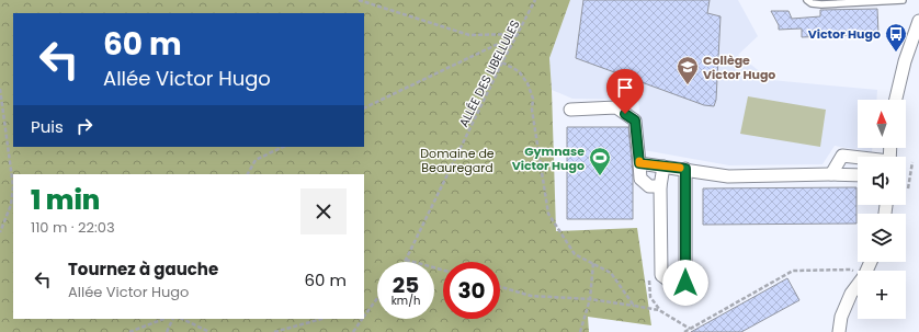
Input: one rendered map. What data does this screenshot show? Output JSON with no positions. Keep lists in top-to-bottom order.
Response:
{
  "streets": {
    "path": ["ALLÉE DES LIBELLULES"]
  },
  "parks": ["Domaine de Beauregard"],
  "places": {
    "bus stop": ["Victor Hugo"],
    "school or university": ["Collège Victor Hugo"],
    "sports": ["Gymnase Victor Hugo"]
  },
  "north": "top",
  "page": {
    "turn": ["60 m", "Allée Victor Hugo"],
    "map_buttons": "+",
    "then": "Puis",
    "heading": ["1 min", "110 m · 22:03"],
    "list": [
      {
        "name": "Tournez à gauche",
        "note": "Allée Victor Hugo",
        "value": "60 m"
      }
    ],
    "speed": "25 km/h",
    "limit": "30"
  }
}
